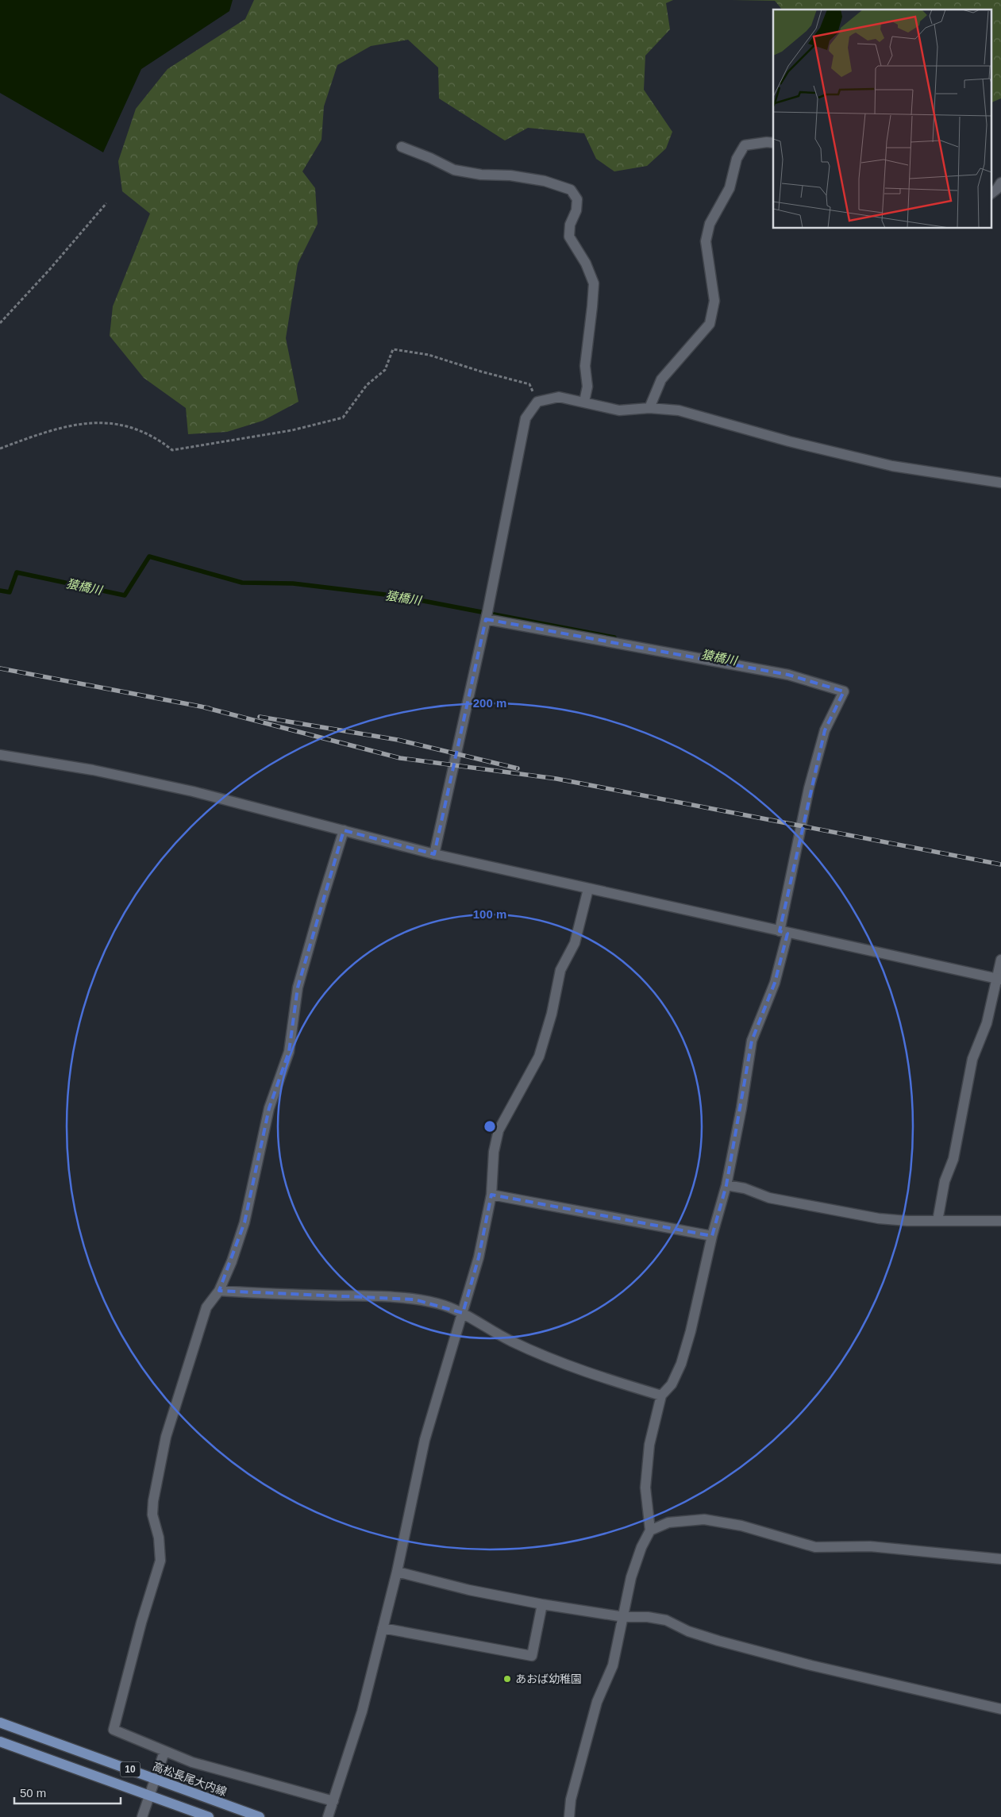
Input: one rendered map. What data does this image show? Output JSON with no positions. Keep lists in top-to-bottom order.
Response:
{
  "streets": {
    "main road": ["10", "高松長尾大内線"]
  },
  "water": ["猿橋川"],
  "places": ["あおば幼稚園"],
  "scale_bar": "50 m",
  "rings": ["200 m", "100 m"]
}
